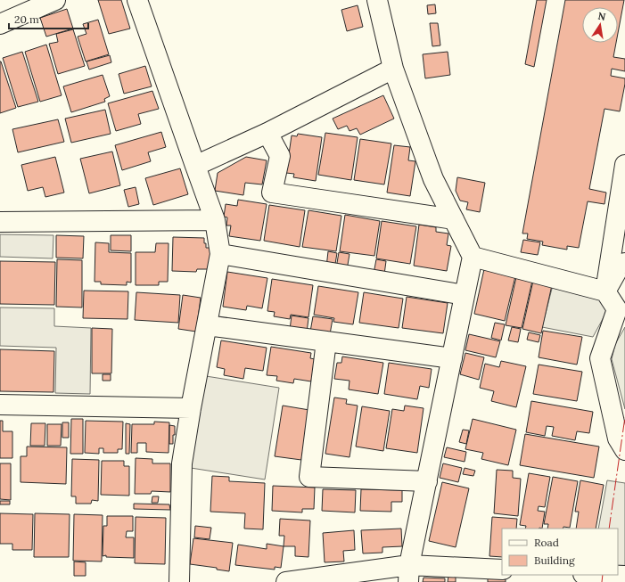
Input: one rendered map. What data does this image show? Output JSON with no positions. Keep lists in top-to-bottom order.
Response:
{
  "legend": ["Road", "Building"],
  "scale_bar": "20 m",
  "north": "top"
}
